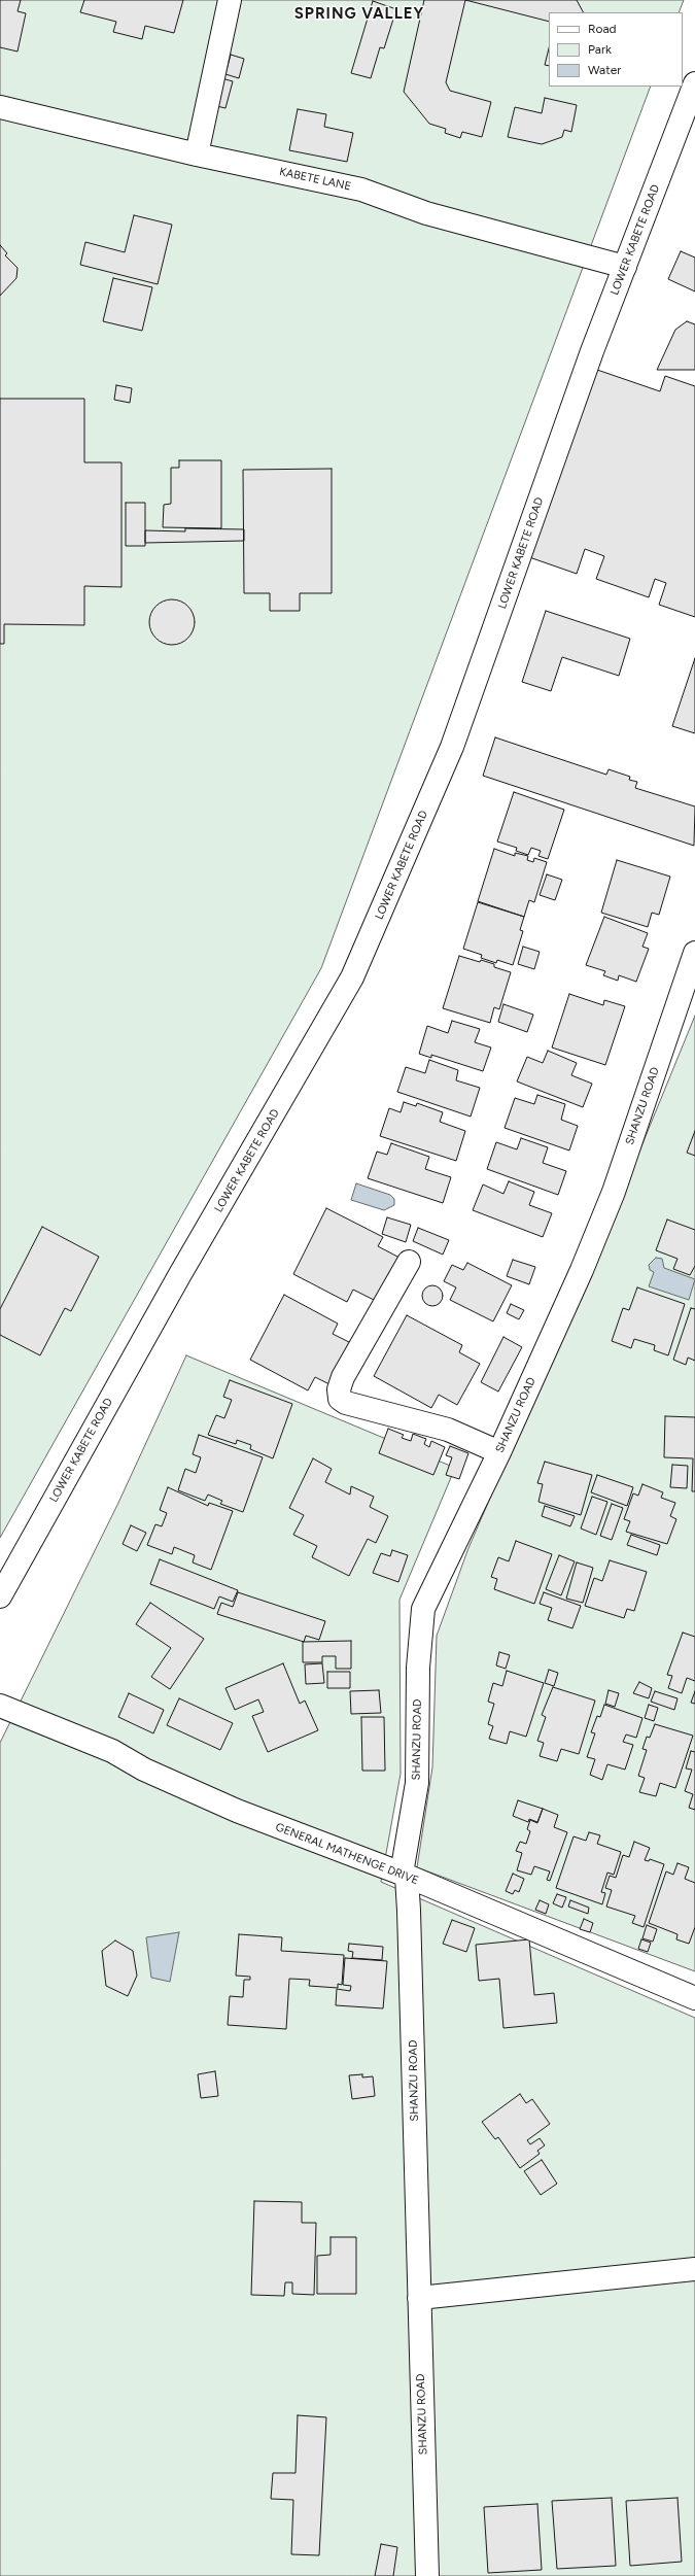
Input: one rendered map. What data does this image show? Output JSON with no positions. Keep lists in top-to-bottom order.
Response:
{
  "streets": {
    "street": [
      "KABETE LANE",
      "LOWER KABETE ROAD",
      "SHANZU ROAD",
      "GENERAL MATHENGE DRIVE"
    ]
  },
  "crossings": [
    ["KABETE LANE", "LOWER KABETE ROAD"],
    ["SHANZU ROAD", "GENERAL MATHENGE DRIVE"]
  ],
  "districts": ["SPRING VALLEY"],
  "legend": ["Road", "Park", "Water"]
}
